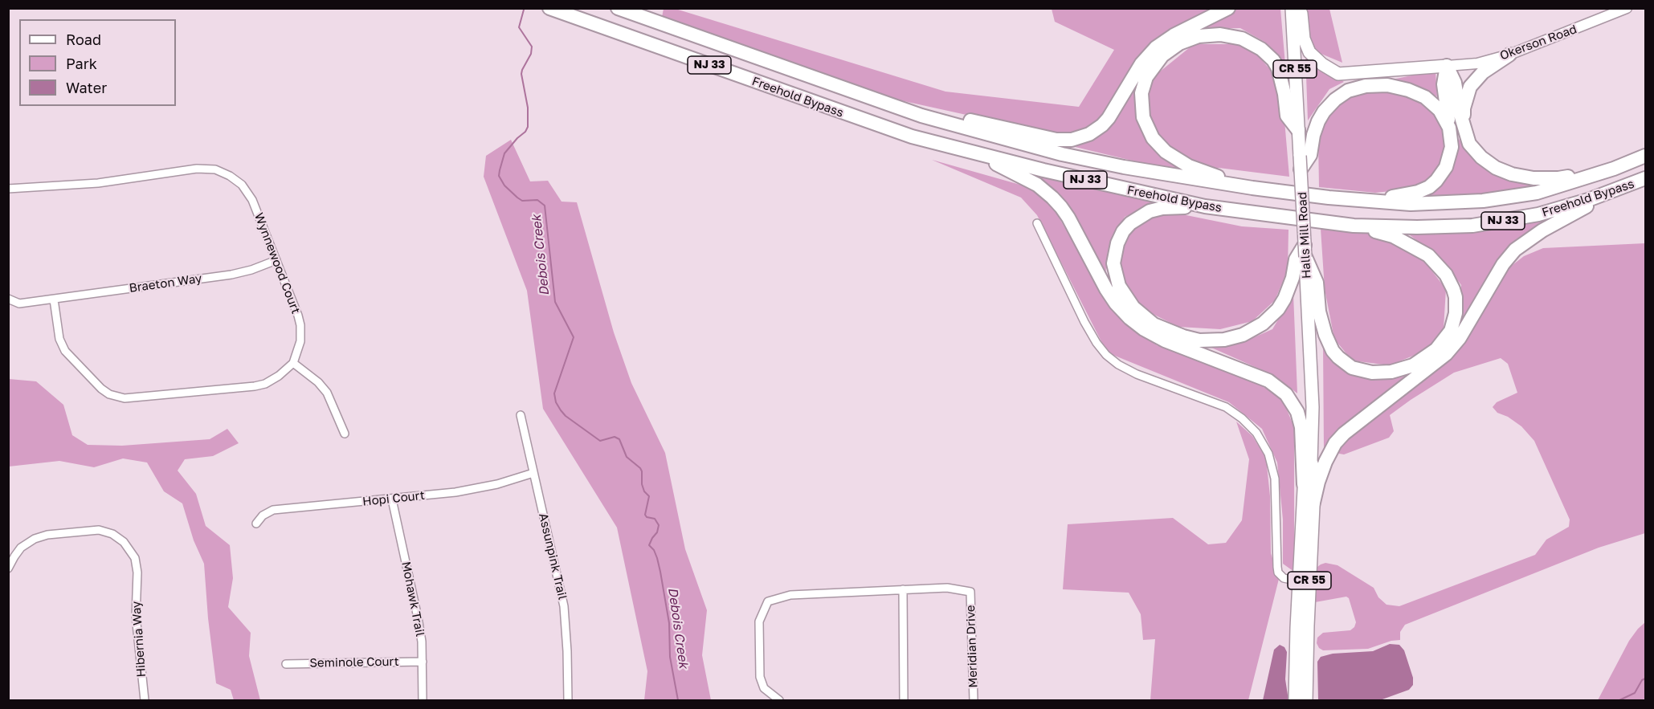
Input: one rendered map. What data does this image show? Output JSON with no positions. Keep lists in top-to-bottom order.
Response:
{
  "streets": {
    "highway": ["NJ 33", "Freehold Bypass"],
    "main road": ["CR 55", "Halls Mill Road"],
    "street": [
      "Okerson Road",
      "Wynnewood Court",
      "Braeton Way",
      "Hopi Court",
      "Assunpink Trail",
      "Mohawk Trail",
      "Hibernia Way",
      "Meridian Drive",
      "Seminole Court"
    ]
  },
  "crossings": [
    ["Wynnewood Court", "Braeton Way"],
    ["Hopi Court", "Assunpink Trail"],
    ["Hopi Court", "Mohawk Trail"],
    ["Mohawk Trail", "Seminole Court"]
  ],
  "water": ["Debois Creek"],
  "legend": ["Road", "Park", "Water"]
}
